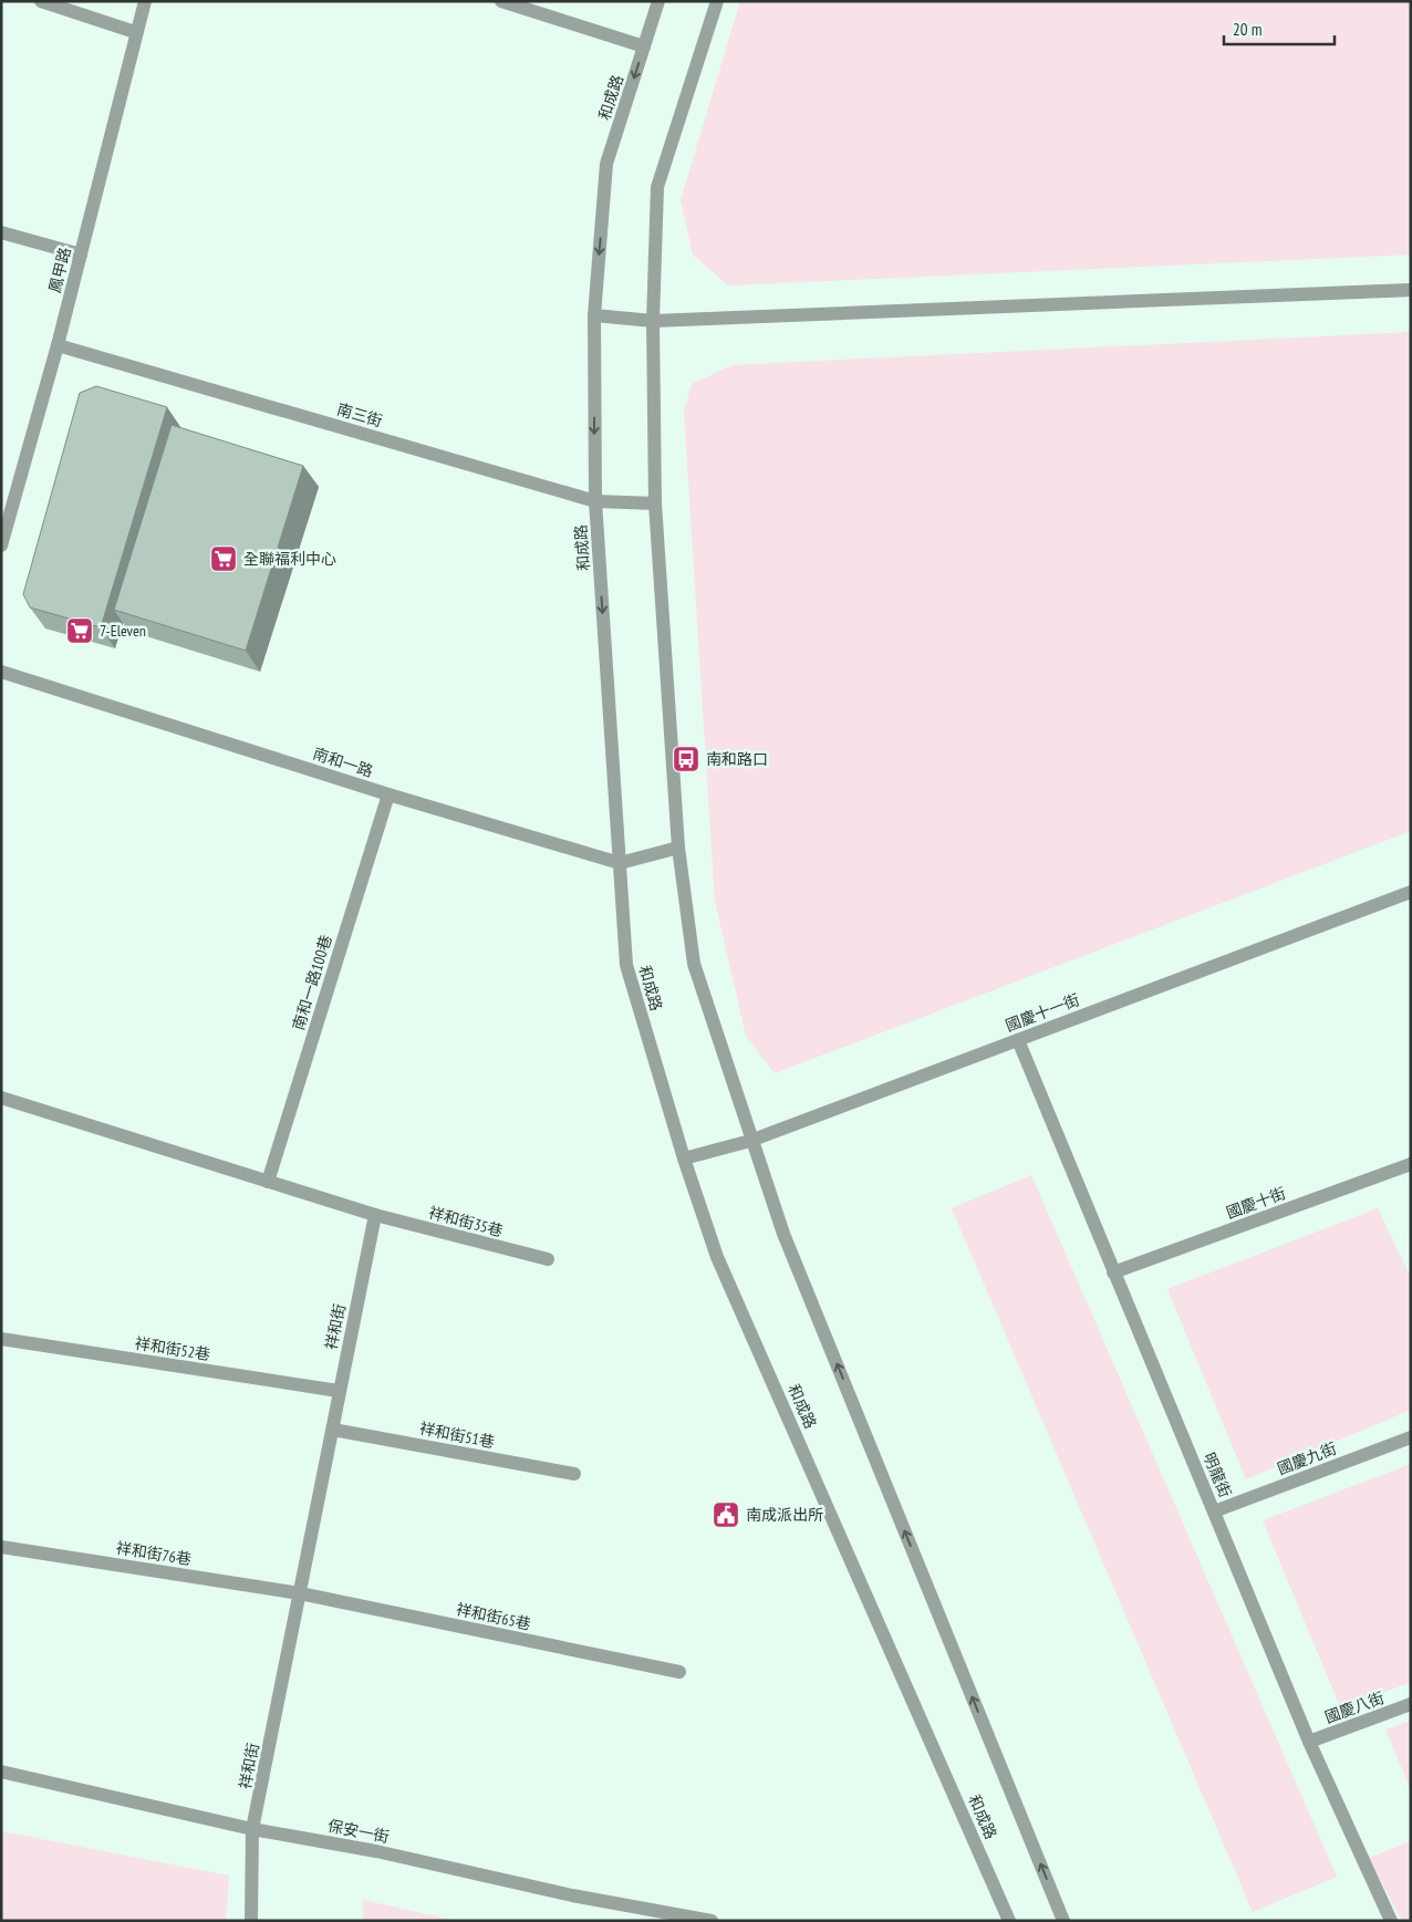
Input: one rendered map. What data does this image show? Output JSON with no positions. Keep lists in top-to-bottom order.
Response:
{
  "streets": {
    "street": [
      "和成路",
      "鳳甲路",
      "南三街",
      "南和一路",
      "南和一路100巷",
      "國慶十一街",
      "國慶十街",
      "祥和街35巷",
      "祥和街",
      "祥和街52巷",
      "祥和街51巷",
      "國慶九街",
      "明龍街",
      "祥和街76巷",
      "祥和街65巷",
      "國慶八街",
      "保安一街"
    ]
  },
  "crossings": [
    ["和成路", "南三街"],
    ["和成路", "南和一路"],
    ["和成路", "國慶十一街"],
    ["鳳甲路", "南三街"],
    ["南和一路", "南和一路100巷"],
    ["國慶十一街", "明龍街"],
    ["國慶十街", "明龍街"],
    ["祥和街35巷", "祥和街"],
    ["祥和街", "祥和街52巷"],
    ["祥和街", "祥和街51巷"],
    ["祥和街", "祥和街76巷"],
    ["祥和街", "祥和街65巷"],
    ["祥和街", "保安一街"],
    ["國慶九街", "明龍街"],
    ["明龍街", "國慶八街"],
    ["祥和街76巷", "祥和街65巷"]
  ],
  "places": {
    "supermarket": ["全聯福利中心", "7-Eleven"],
    "bus stop": ["南和路口"],
    "public building": ["南成派出所"]
  },
  "scale_bar": "20 m"
}
